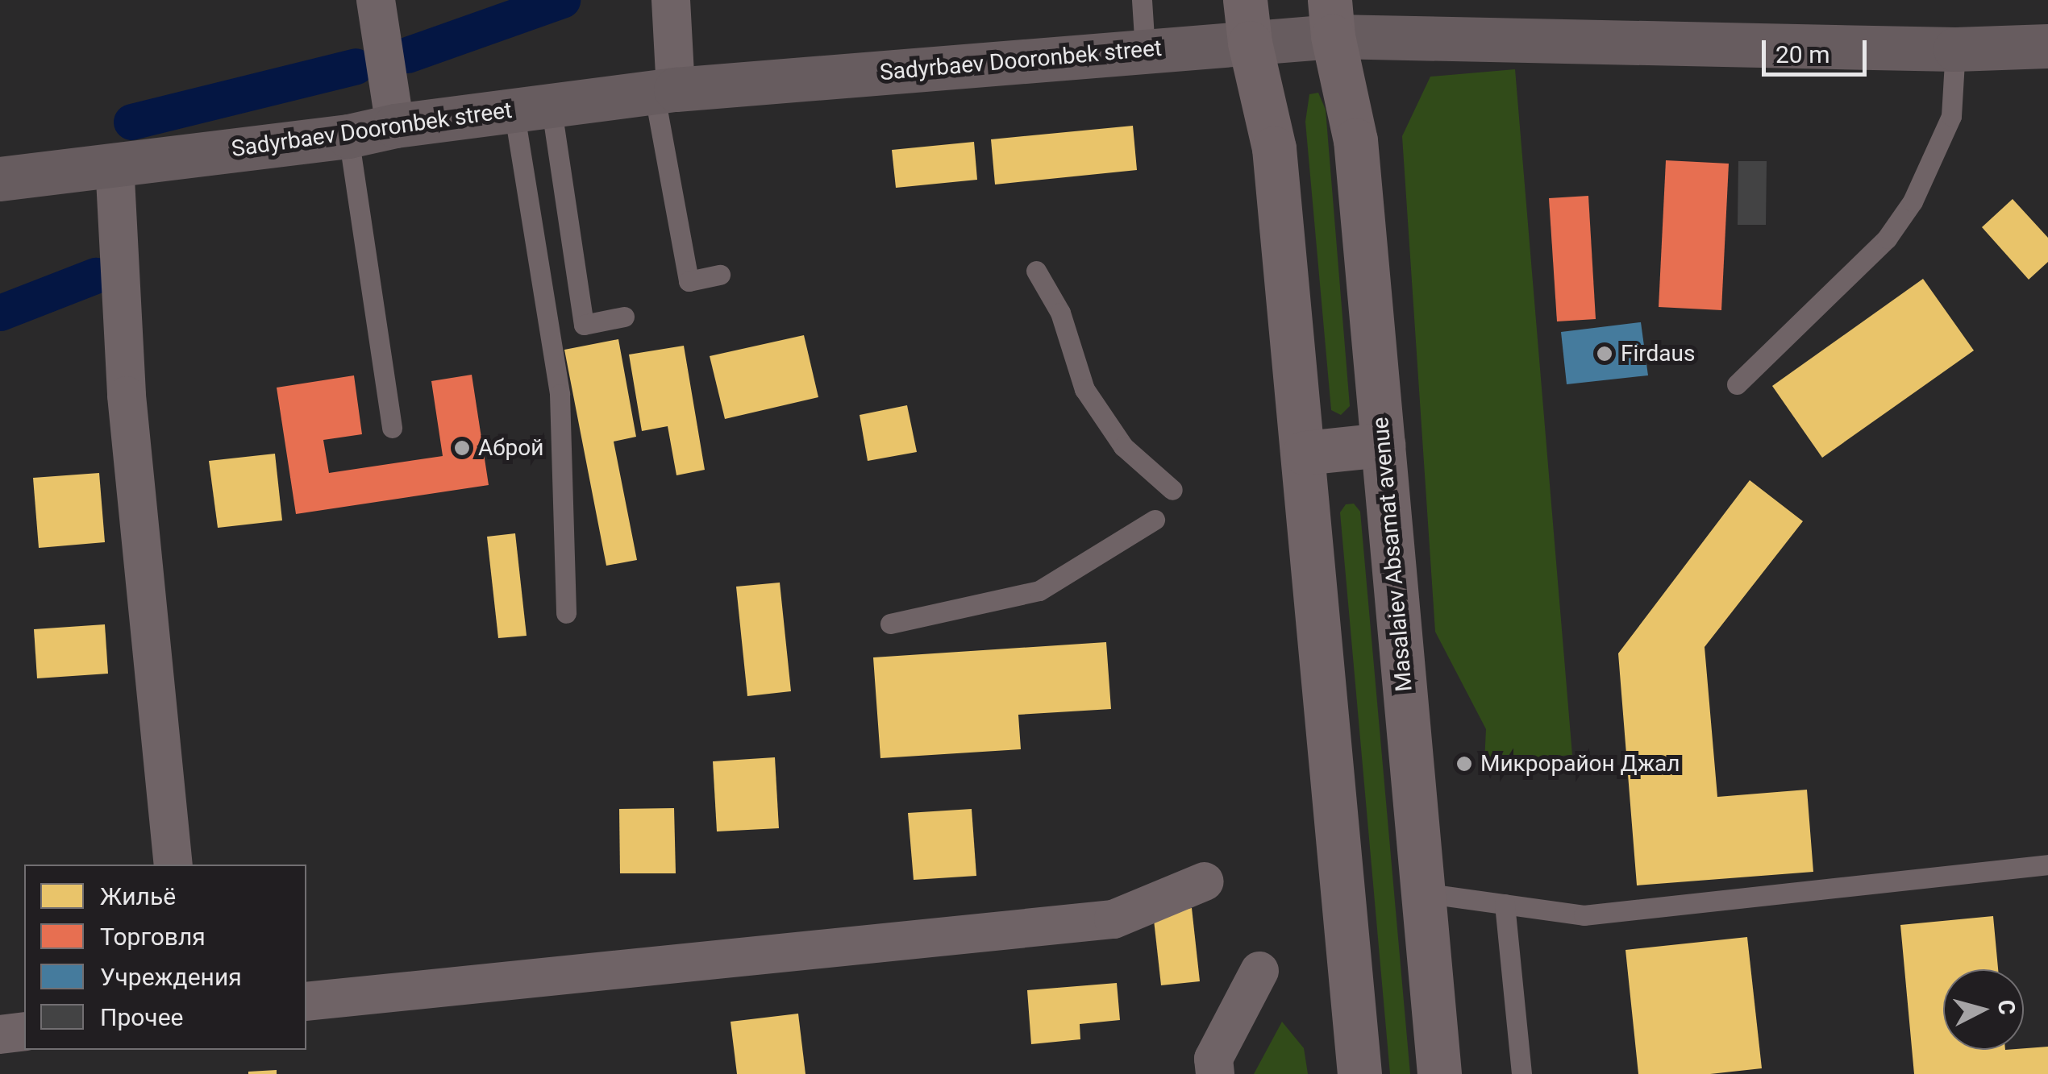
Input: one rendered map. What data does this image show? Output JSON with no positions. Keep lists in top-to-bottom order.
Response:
{
  "streets": {
    "main road": ["Sadyrbaev Dooronbek street", "Masalaiev Absamat avenue"]
  },
  "crossings": [
    ["Sadyrbaev Dooronbek street", "Masalaiev Absamat avenue"]
  ],
  "places": ["Firdaus", "Аброй", "Микрорайон Джал"],
  "legend": [
    "Жильё",
    "Торговля",
    "Учреждения",
    "Прочее"
  ],
  "scale_bar": "20 m",
  "north": "right"
}
